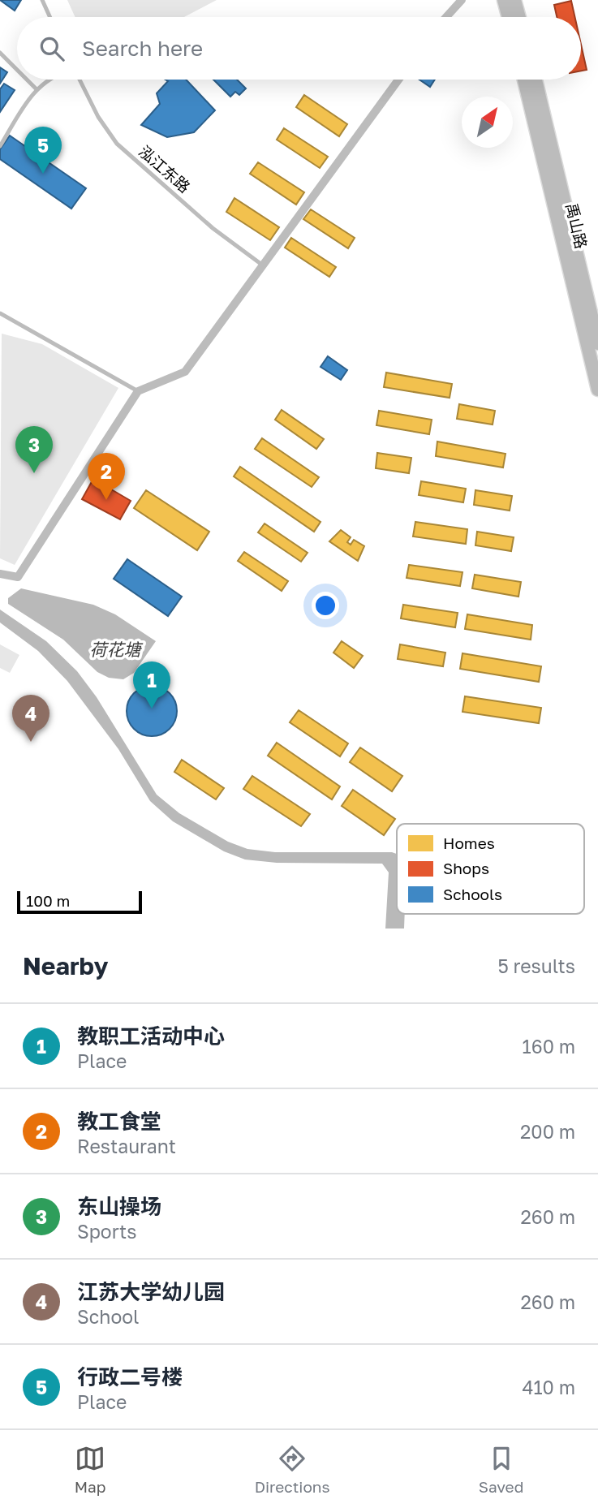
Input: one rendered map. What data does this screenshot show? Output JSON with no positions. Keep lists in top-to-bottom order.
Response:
{
  "streets": {
    "main road": ["禹山路"],
    "lane": ["泓江东路"]
  },
  "water": ["荷花塘"],
  "legend": ["Homes", "Shops", "Schools"],
  "scale_bar": "100 m",
  "north": "top right",
  "page": {
    "search": "Search here",
    "pins": [
      "5",
      "3",
      "2",
      "1",
      "4"
    ],
    "scale": "100 m",
    "heading": ["Nearby", "5 results"],
    "list": [
      {
        "mark": "1",
        "name": "教职工活动中心",
        "note": "Place",
        "value": "160 m"
      },
      {
        "mark": "2",
        "name": "教工食堂",
        "note": "Restaurant",
        "value": "200 m"
      },
      {
        "mark": "3",
        "name": "东山操场",
        "note": "Sports",
        "value": "260 m"
      },
      {
        "mark": "4",
        "name": "江苏大学幼儿园",
        "note": "School",
        "value": "260 m"
      },
      {
        "mark": "5",
        "name": "行政二号楼",
        "note": "Place",
        "value": "410 m"
      }
    ],
    "nav": ["Map", "Directions", "Saved"]
  }
}
